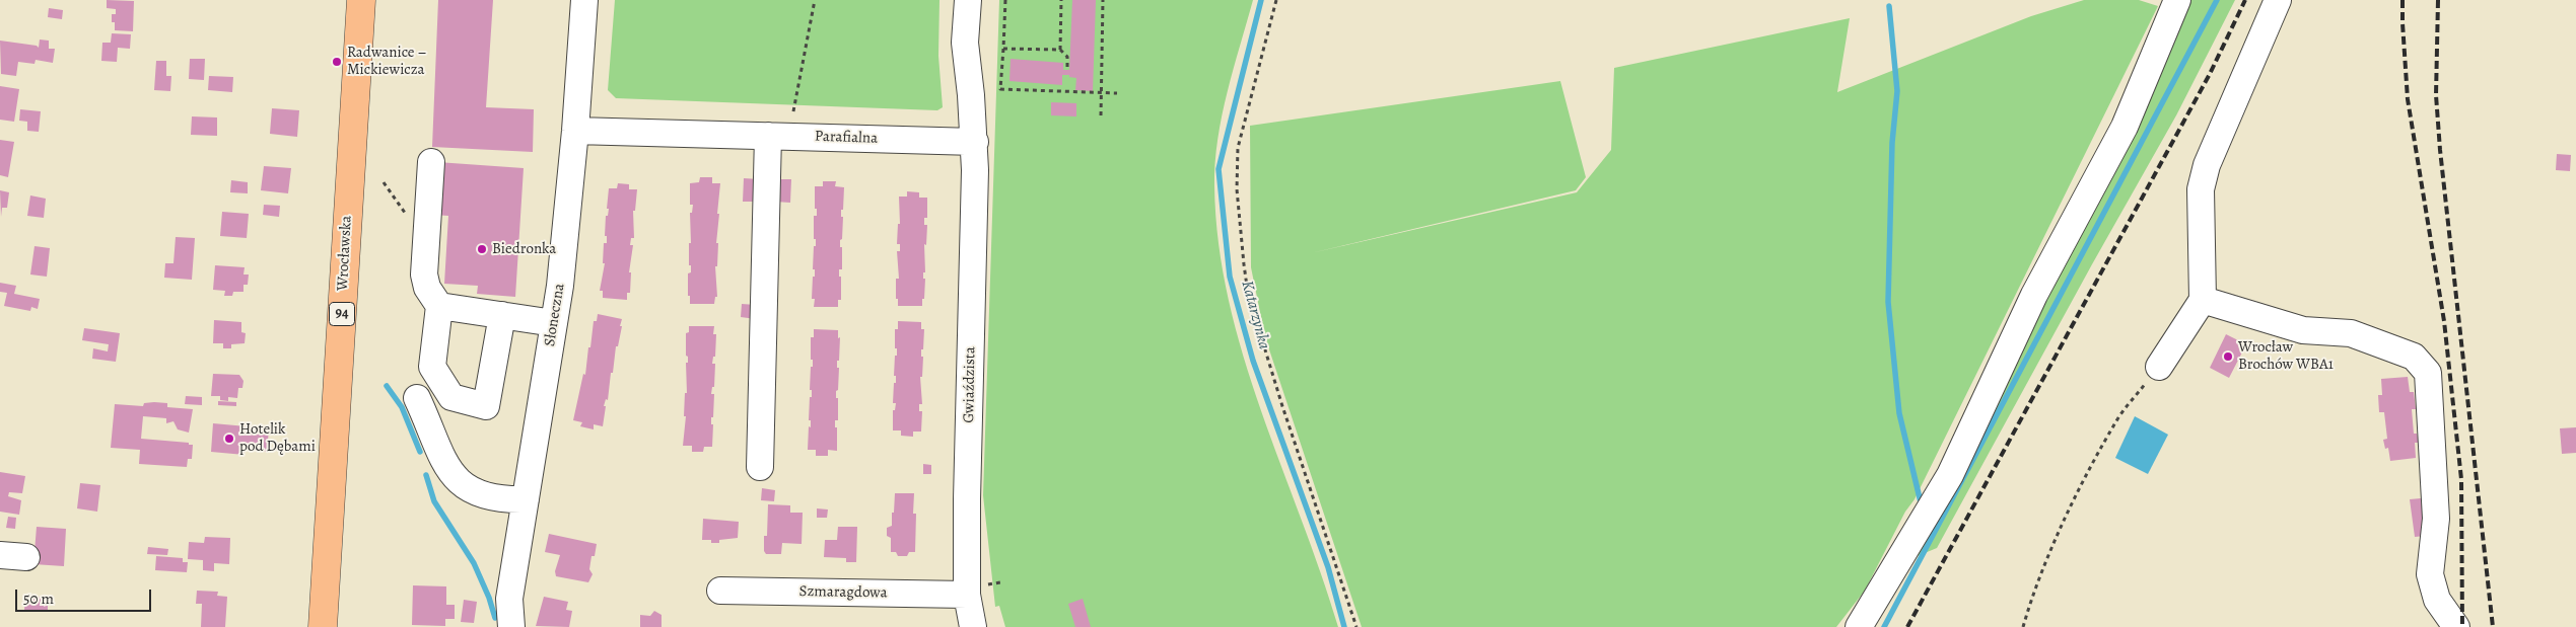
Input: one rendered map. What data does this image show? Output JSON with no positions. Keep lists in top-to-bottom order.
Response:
{
  "streets": {
    "main road": ["Wrocławska", "94"],
    "street": [
      "Parafialna",
      "Słoneczna",
      "Gwiaździsta",
      "Szmaragdowa"
    ]
  },
  "crossings": [
    ["Parafialna", "Słoneczna"],
    ["Parafialna", "Gwiaździsta"],
    ["Gwiaździsta", "Szmaragdowa"]
  ],
  "water": ["Katarzynka"],
  "places": [
    "Radwanice – Mickiewicza",
    "Biedronka",
    "Wrocław Brochów WBA1",
    "Hotelik pod Dębami"
  ],
  "scale_bar": "50 m"
}
